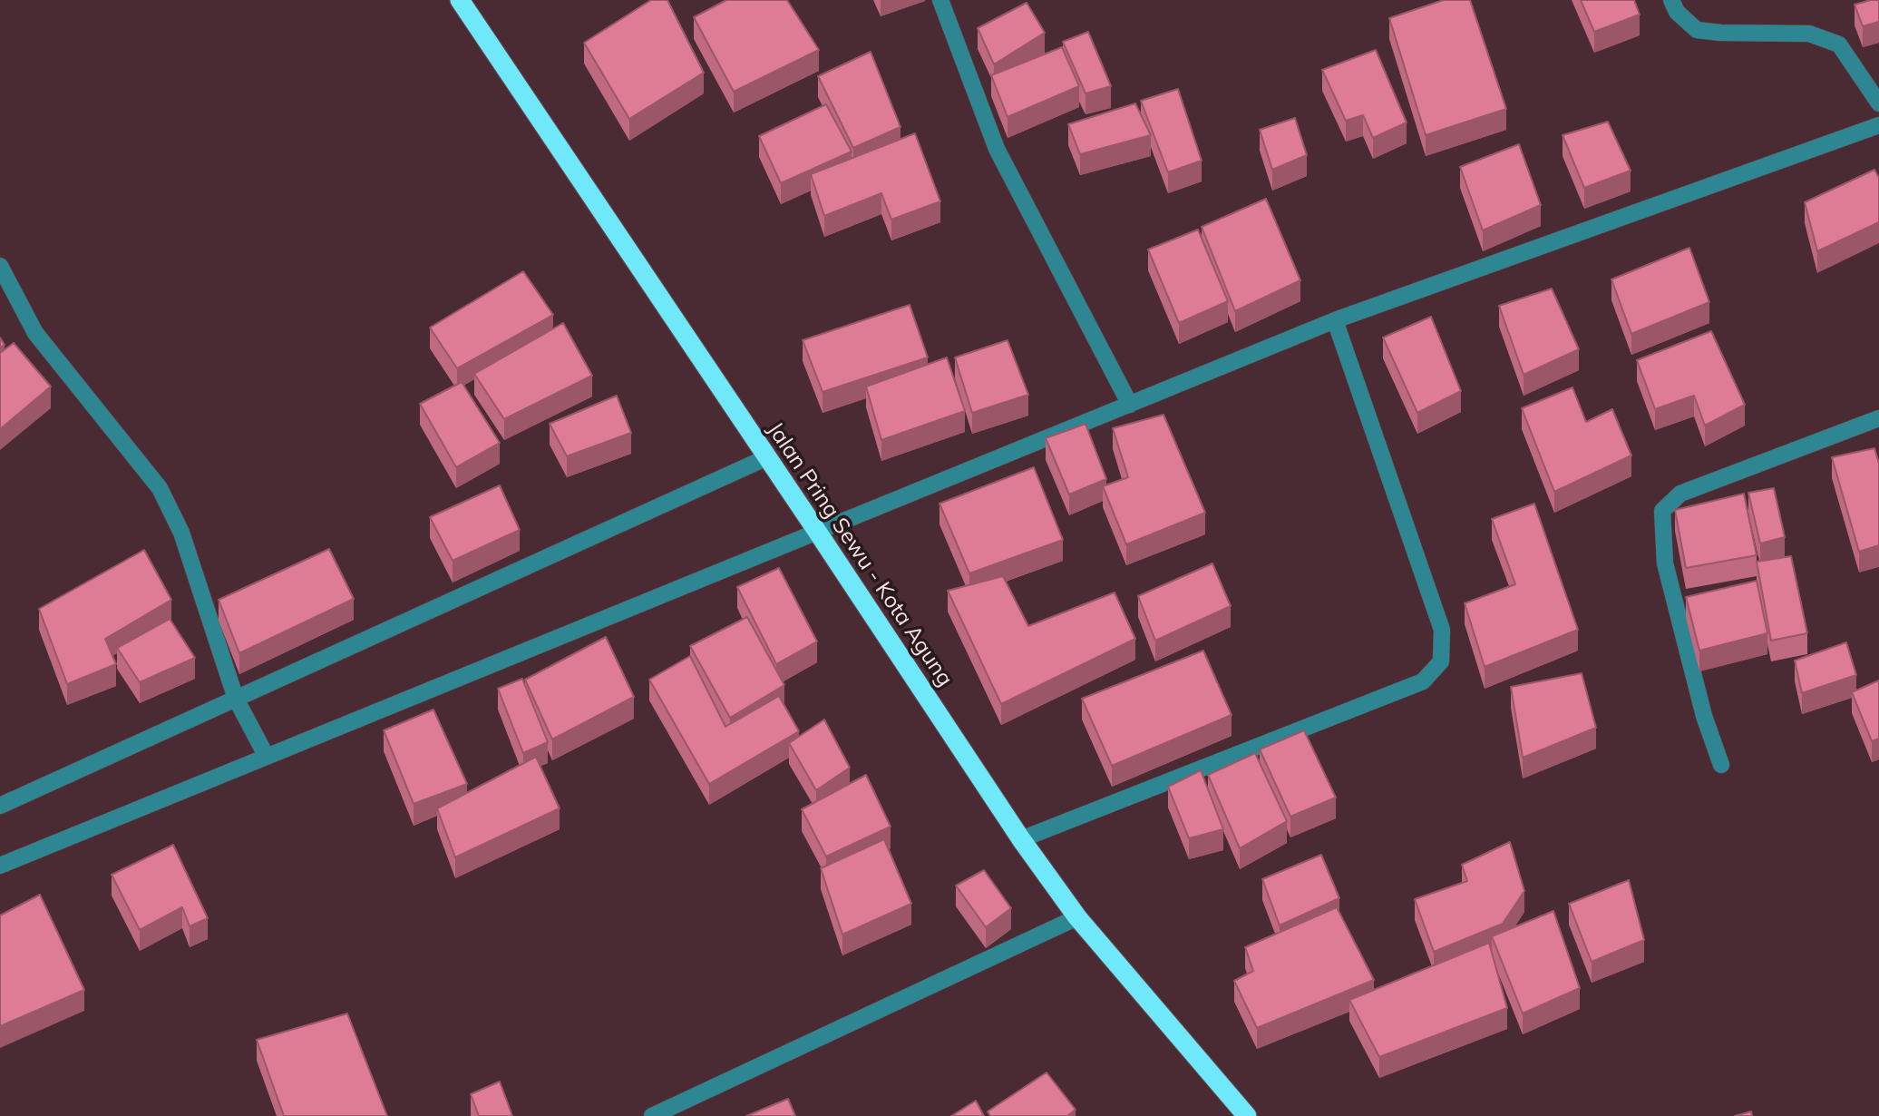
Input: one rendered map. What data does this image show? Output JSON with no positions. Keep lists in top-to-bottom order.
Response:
{
  "streets": {
    "highway": ["Jalan Pring Sewu - Kota Agung"]
  }
}
